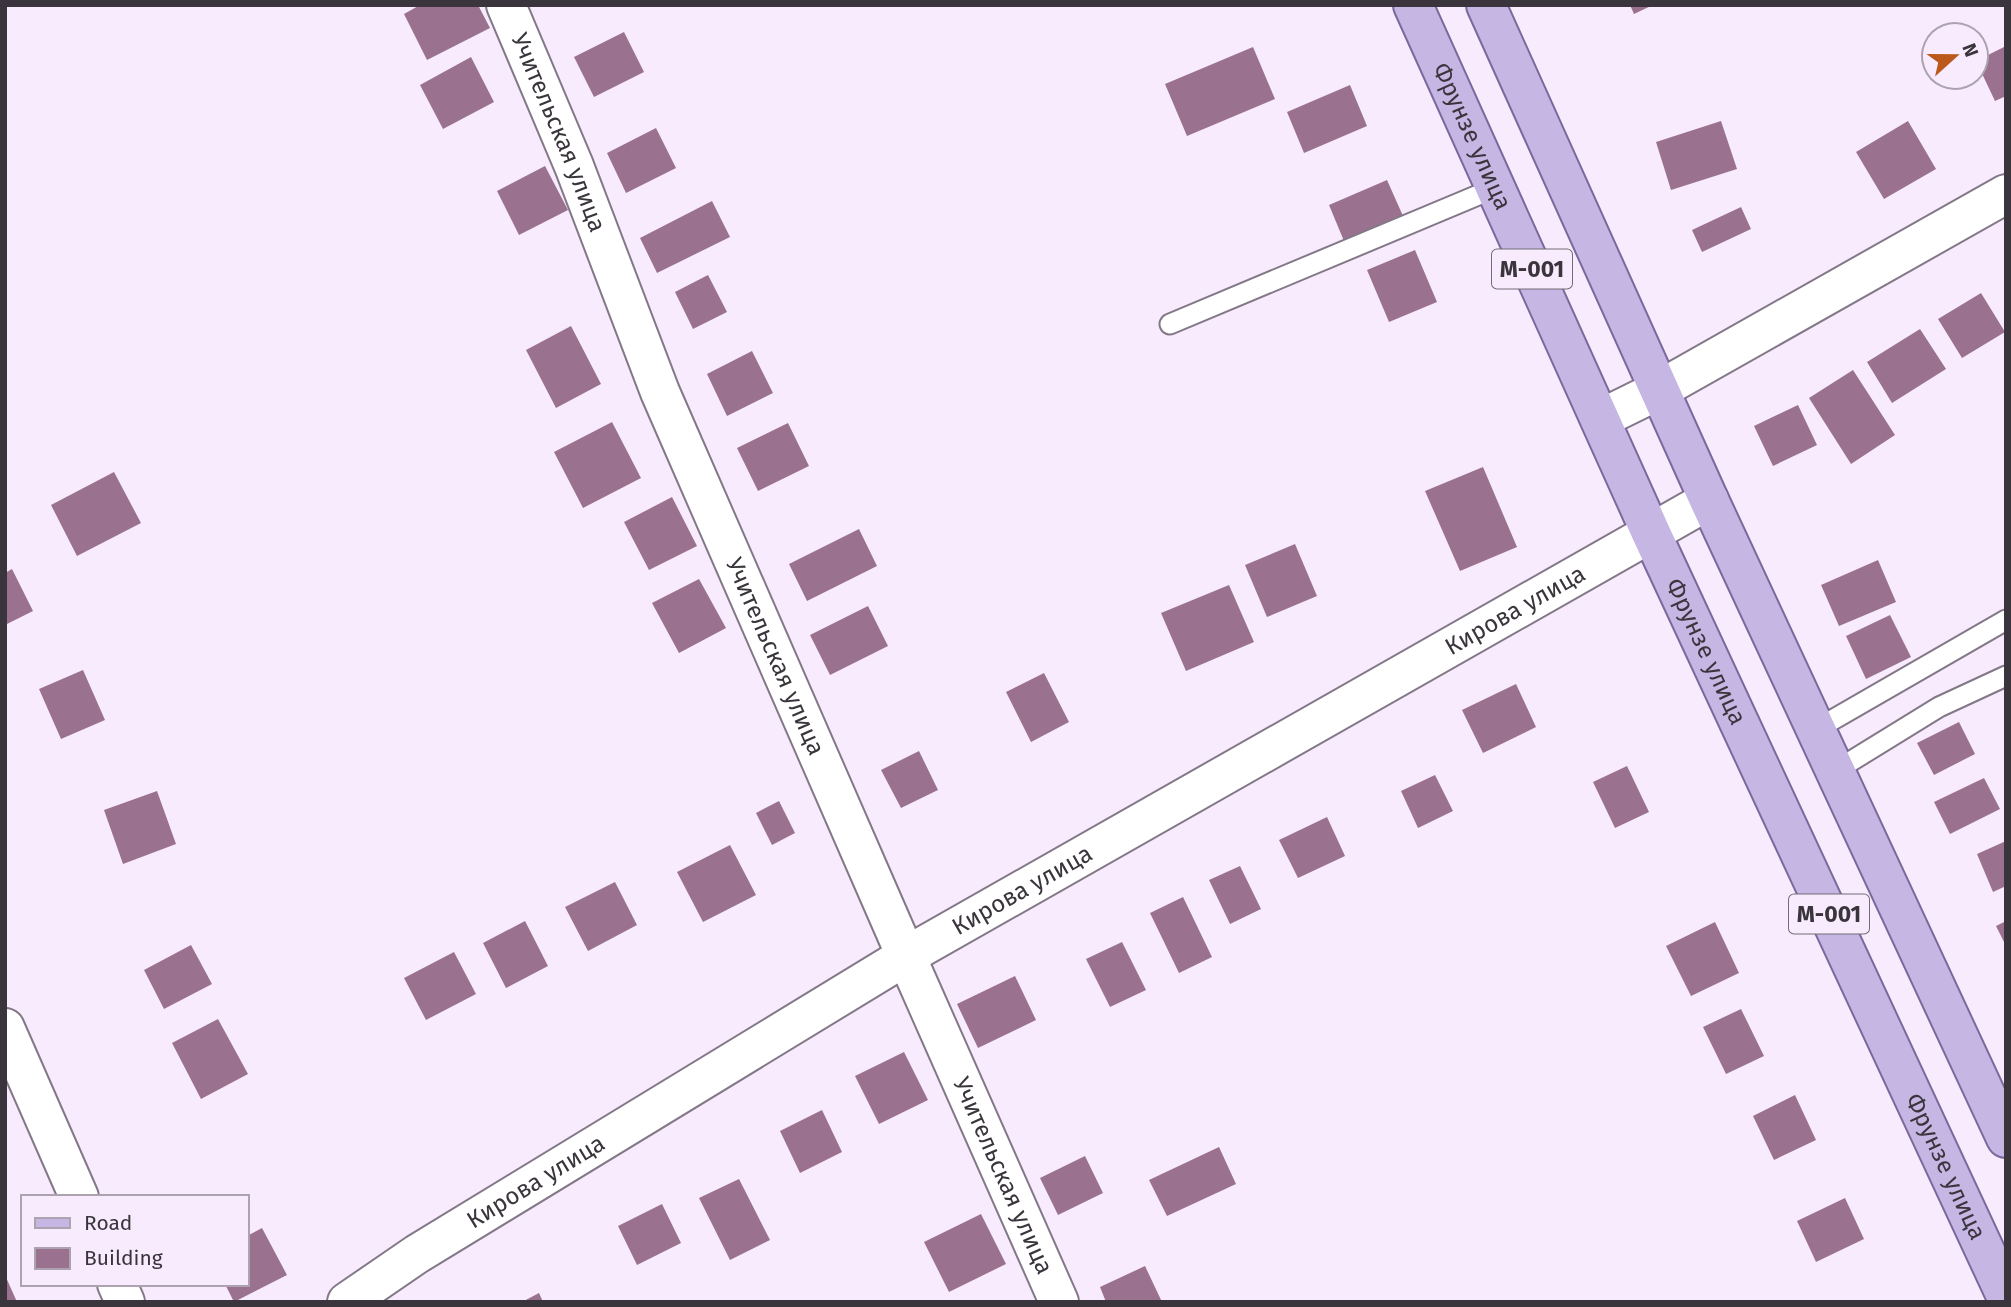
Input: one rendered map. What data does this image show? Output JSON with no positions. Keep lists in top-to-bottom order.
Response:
{
  "streets": {
    "main road": ["Фрунзе улица", "M-001"],
    "street": ["Учительская улица", "Кирова улица"]
  },
  "crossings": [
    ["Учительская улица", "Кирова улица"],
    ["Фрунзе улица", "Кирова улица"],
    ["M-001", "Кирова улица"]
  ],
  "legend": ["Road", "Building"],
  "north": "right"
}
